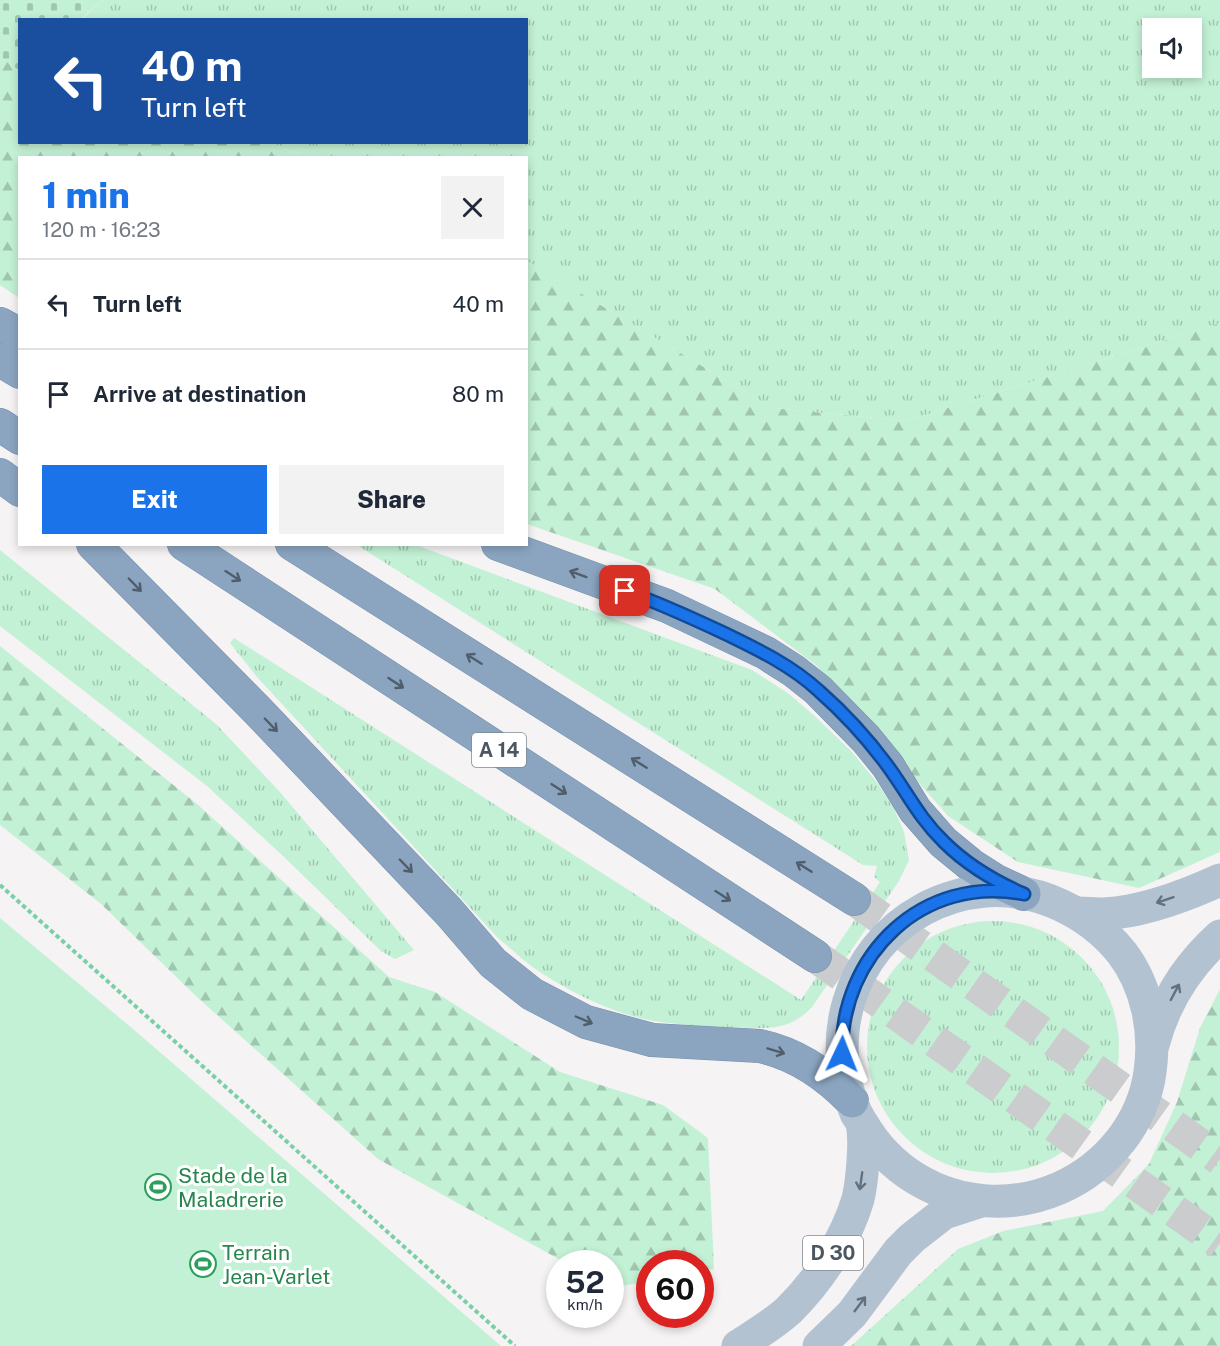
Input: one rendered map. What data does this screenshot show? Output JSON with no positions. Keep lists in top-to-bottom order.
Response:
{
  "streets": {
    "highway": ["A 14"],
    "main road": ["D 30"]
  },
  "places": {
    "sports": ["Stade de la Maladrerie", "Terrain Jean-Varlet"]
  },
  "page": {
    "turn": ["40 m", "Turn left"],
    "heading": ["1 min", "120 m · 16:23"],
    "list": [
      {
        "name": "Turn left",
        "value": "40 m"
      },
      {
        "name": "Arrive at destination",
        "value": "80 m"
      }
    ],
    "buttons": ["Exit", "Share"],
    "speed": "52 km/h",
    "limit": "60"
  }
}
